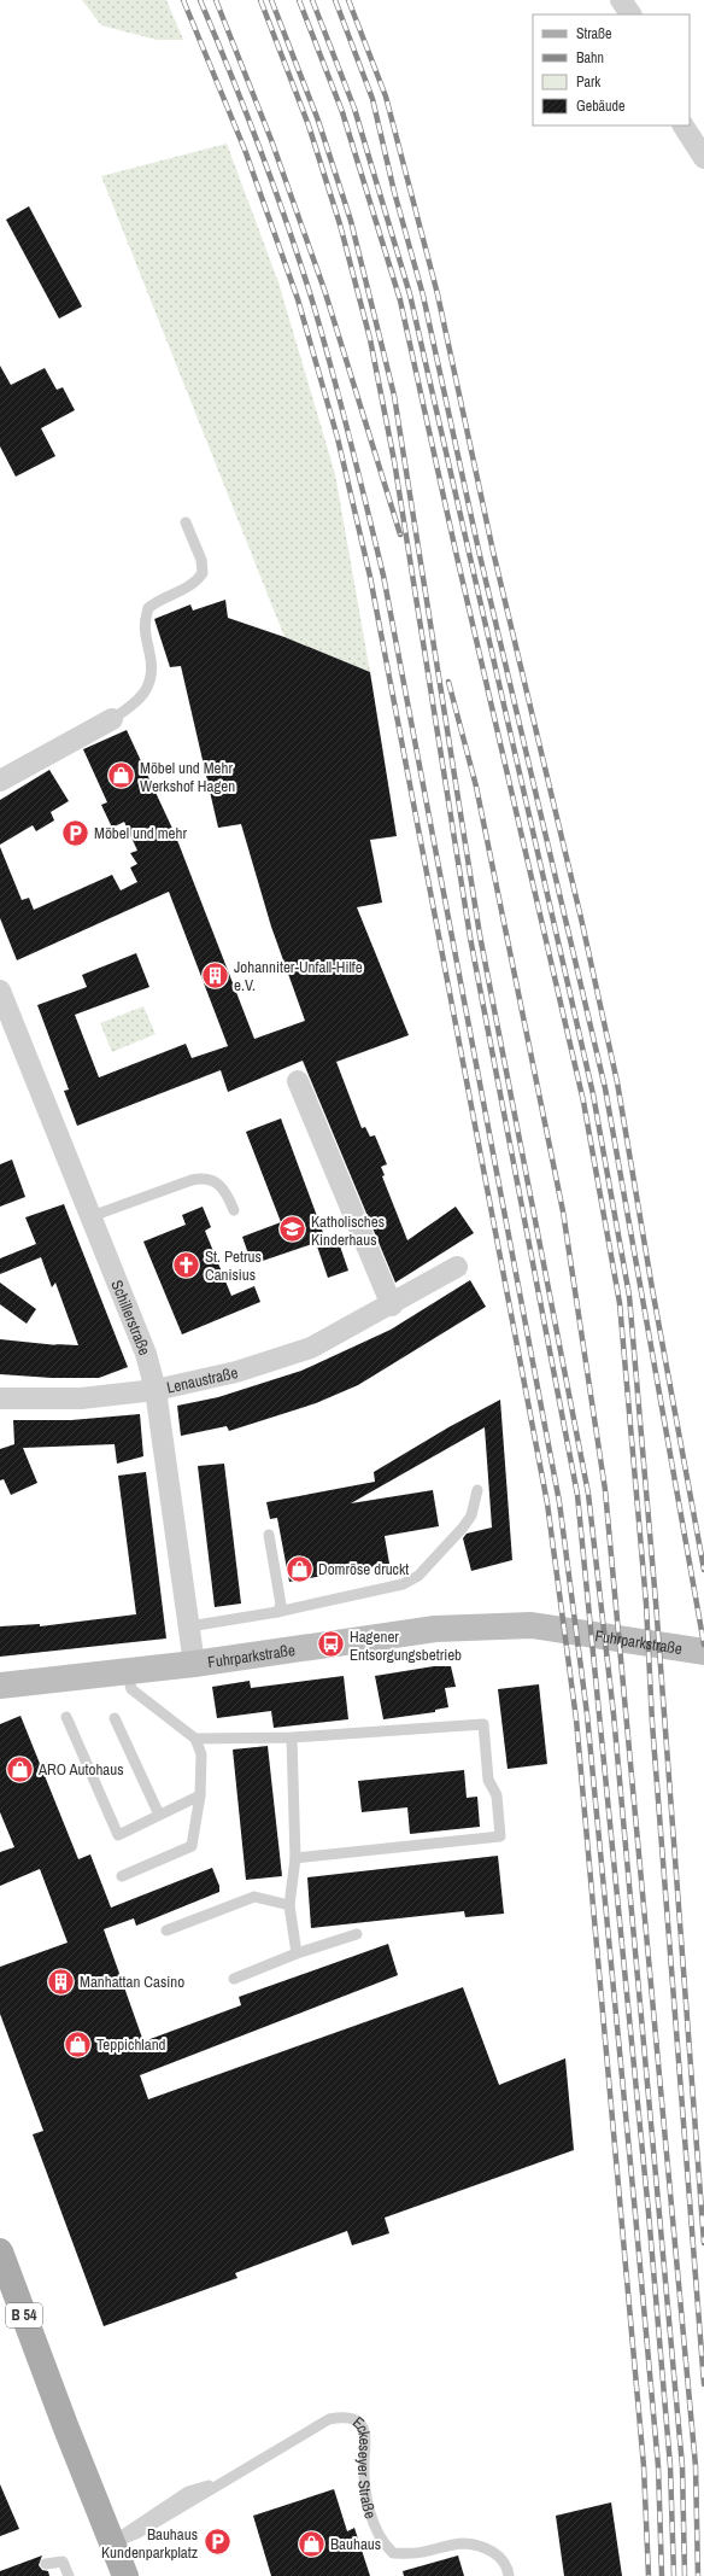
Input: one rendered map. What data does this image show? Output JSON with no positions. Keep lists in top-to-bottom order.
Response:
{
  "streets": {
    "main road": ["Fuhrparkstraße", "B 54"],
    "street": ["Schillerstraße", "Lenaustraße"],
    "lane": ["Eckeseyer Straße"]
  },
  "crossings": [
    ["Schillerstraße", "Lenaustraße"],
    ["Schillerstraße", "Fuhrparkstraße"],
    ["B 54", "Eckeseyer Straße"]
  ],
  "places": {
    "shop": [
      "Möbel und Mehr Werkshof Hagen",
      "Domröse druckt",
      "ARO Autohaus",
      "Teppichland",
      "Bauhaus"
    ],
    "parking": ["Möbel und mehr", "Bauhaus Kundenparkplatz"],
    "building": ["Johanniter-Unfall-Hilfe e.V.", "Manhattan Casino"],
    "school or university": ["Katholisches Kinderhaus"],
    "church": ["St. Petrus Canisius"],
    "bus stop": ["Hagener Entsorgungsbetrieb"]
  },
  "legend": [
    "Straße",
    "Bahn",
    "Park",
    "Gebäude"
  ]
}
